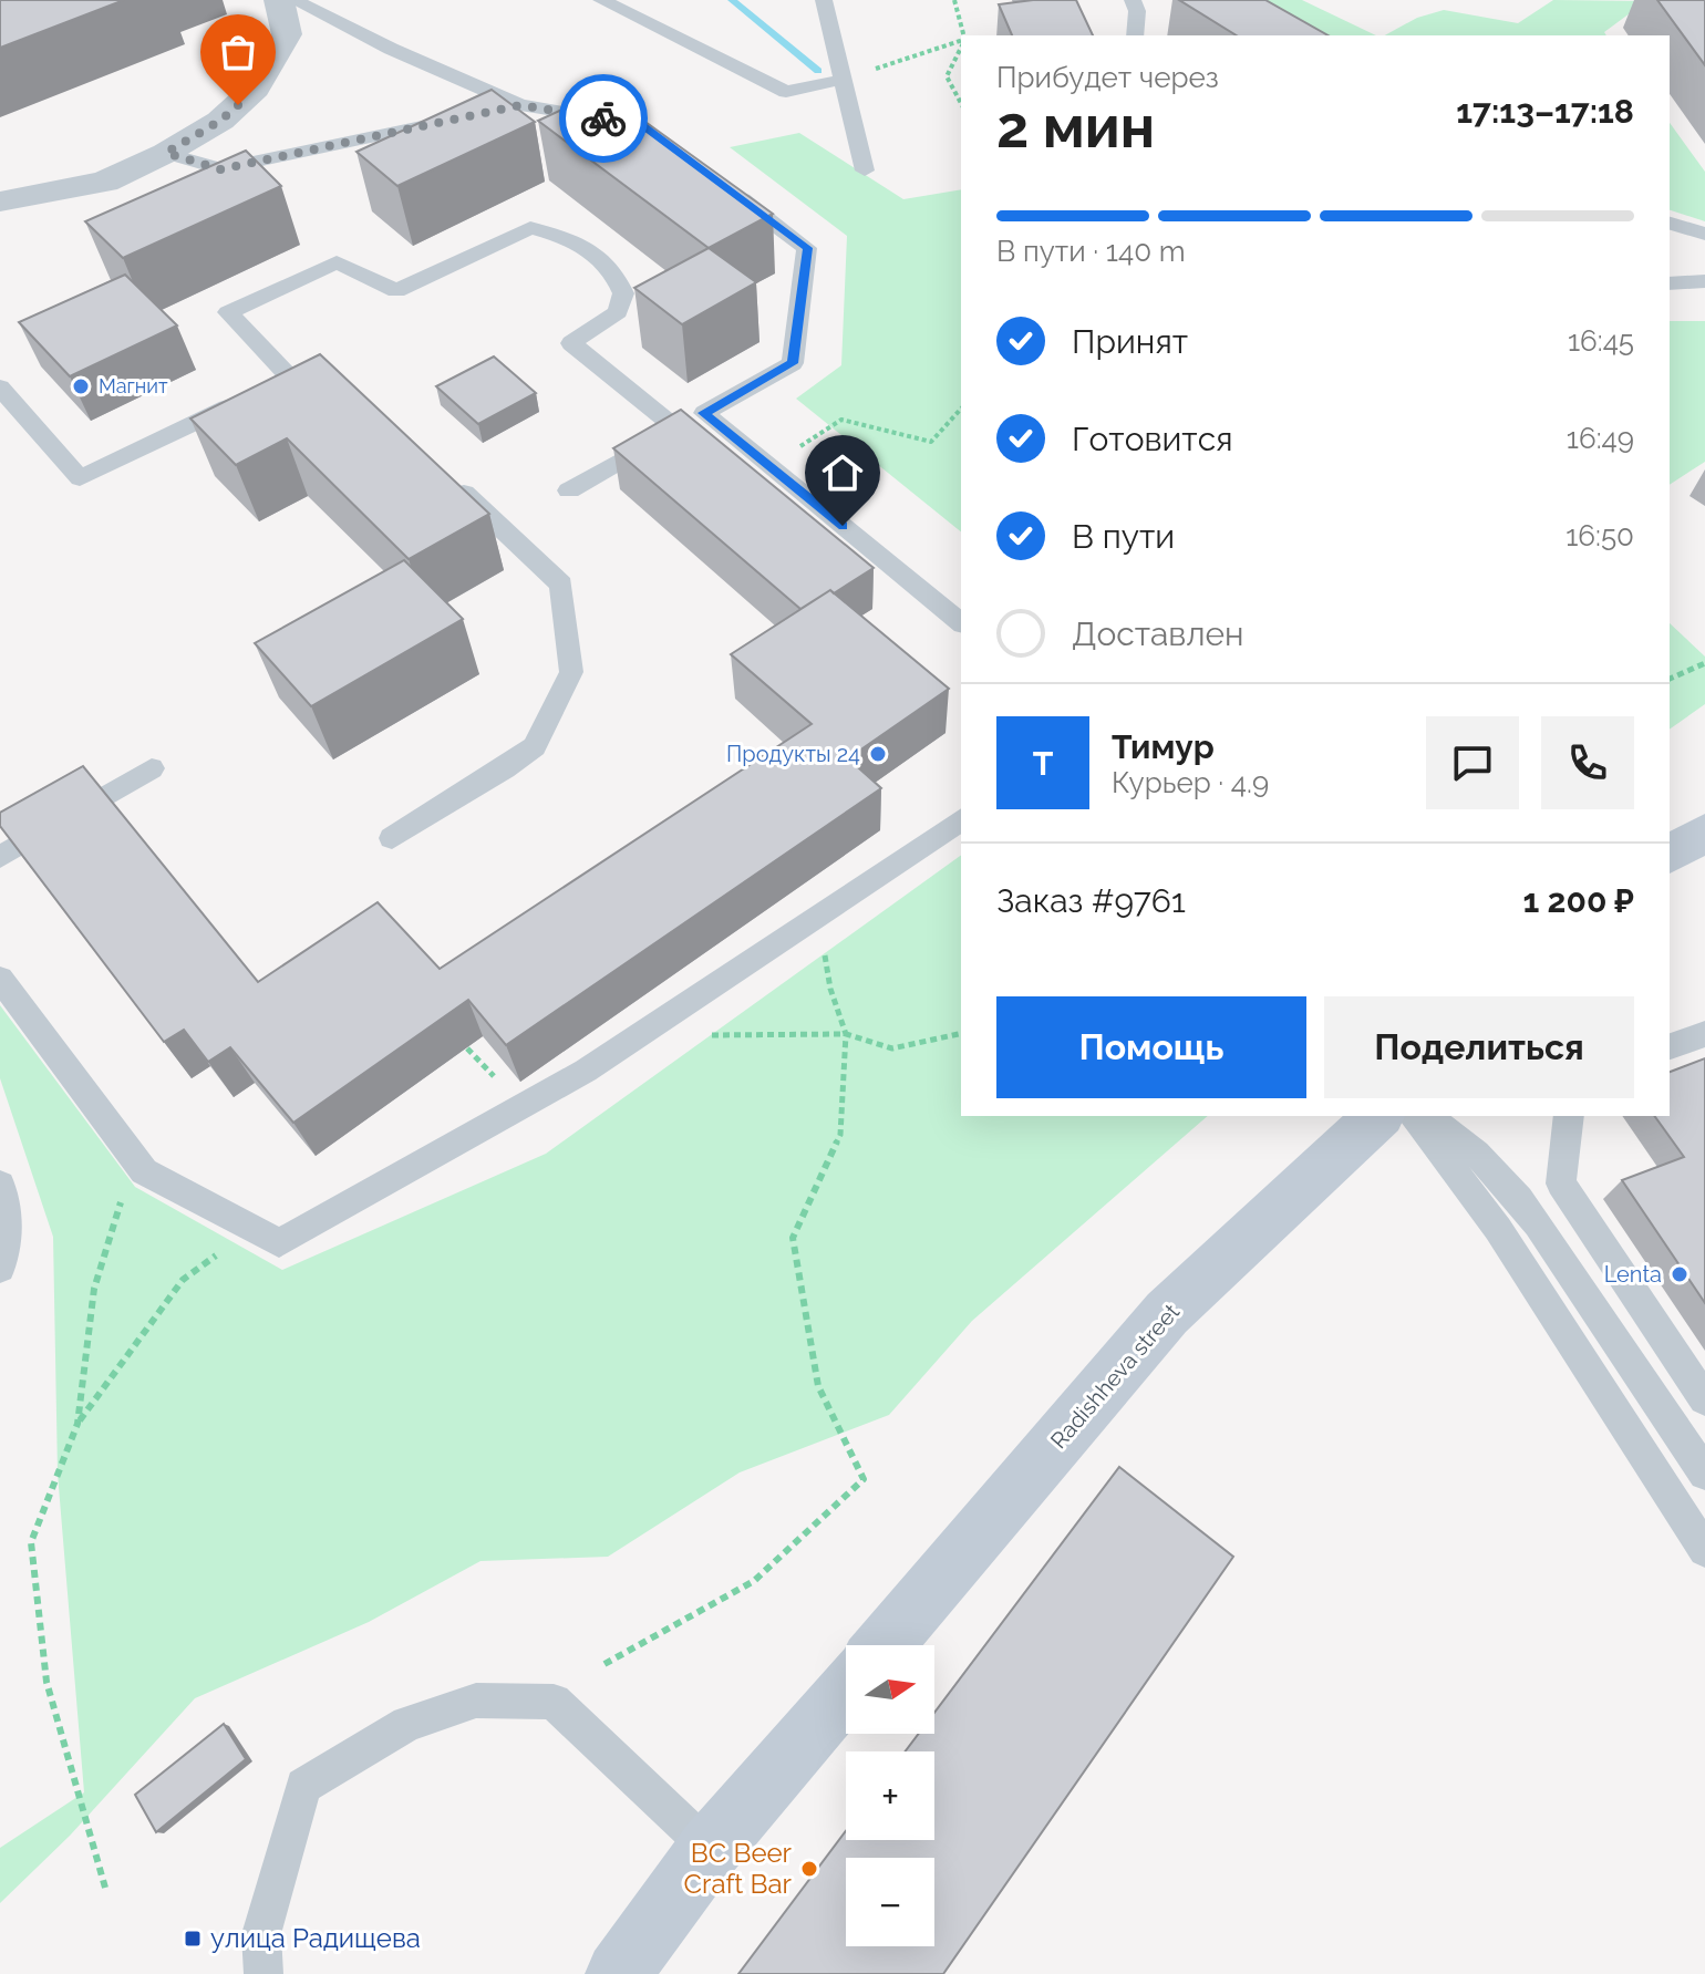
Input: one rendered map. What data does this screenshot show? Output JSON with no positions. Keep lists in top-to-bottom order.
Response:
{
  "streets": {
    "street": ["Radishheva street"]
  },
  "places": {
    "other": [
      "Магнит",
      "Продукты 24",
      "Lenta",
      "BC Beer Craft Bar"
    ],
    "transit": ["улица Радищева"]
  },
  "north": "right",
  "page": {
    "heading": ["2 мин", "Прибудет через", "17:13–17:18"],
    "panel": [
      "Тимур",
      "Курьер · 4.9",
      "Заказ #9761",
      "1 200 ₽"
    ],
    "bar": "В пути · 140 m",
    "list": [
      ["Принят", "16:45"],
      ["Готовится", "16:49"],
      ["В пути", "16:50"],
      "Доставлен"
    ],
    "round": "Т",
    "buttons": ["Помощь", "Поделиться"],
    "map_buttons": ["+", "−"]
  }
}
